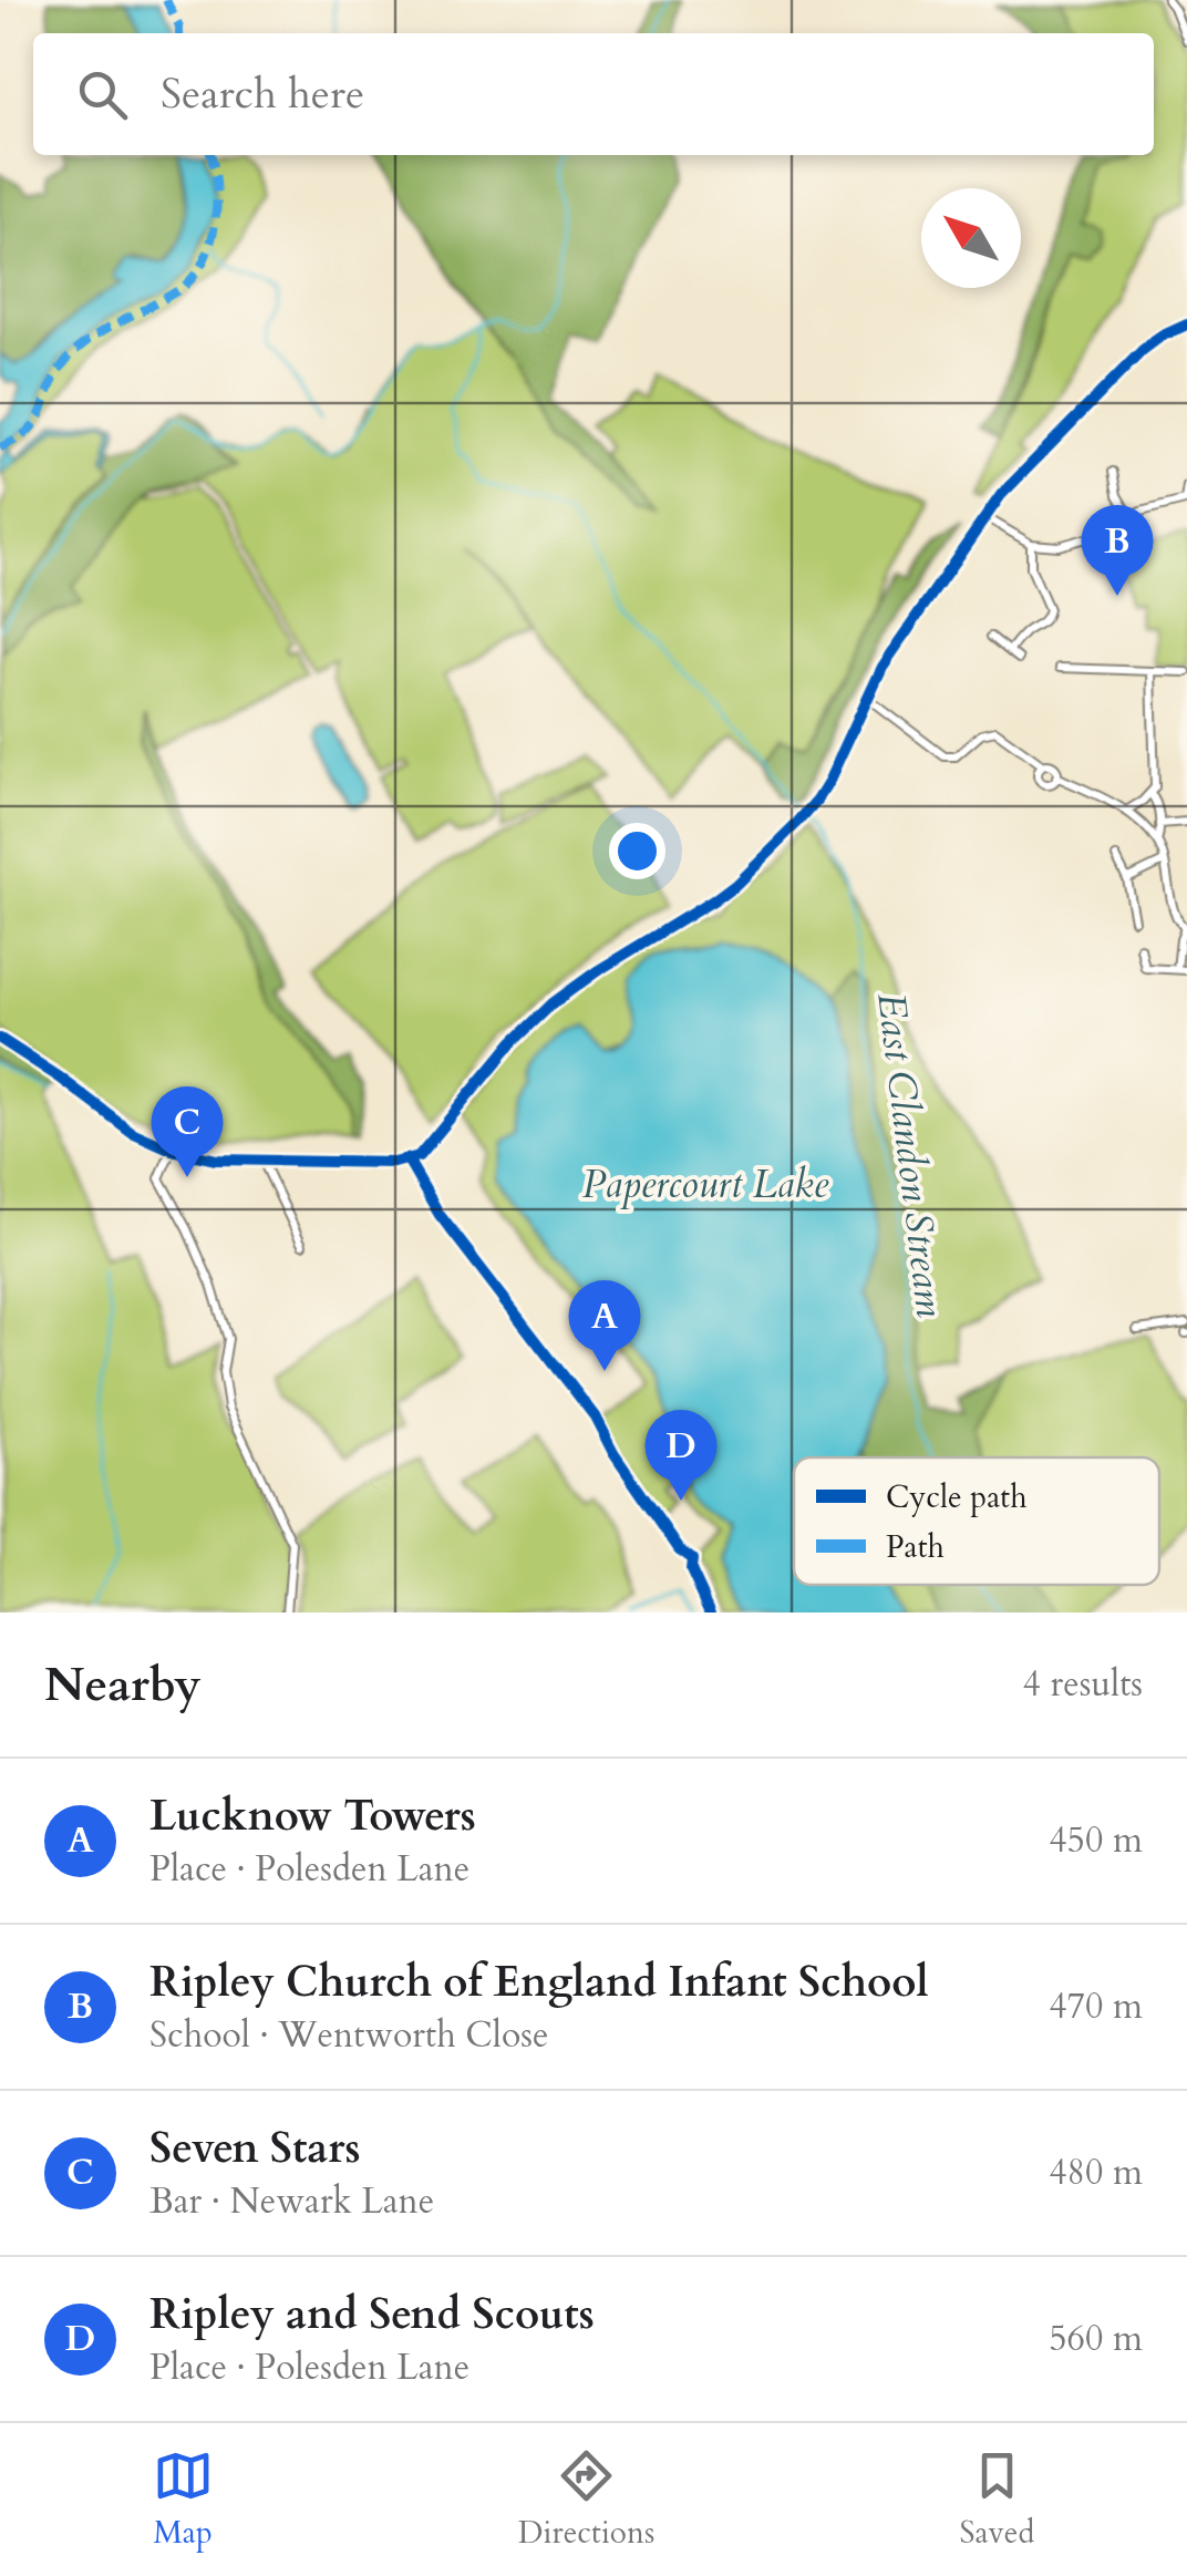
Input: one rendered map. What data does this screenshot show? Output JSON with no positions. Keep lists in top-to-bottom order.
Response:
{
  "water": ["East Clandon Stream", "Papercourt Lake"],
  "legend": ["Cycle path", "Path"],
  "north": "top left",
  "page": {
    "search": "Search here",
    "pins": [
      "B",
      "C",
      "A",
      "D"
    ],
    "heading": ["Nearby", "4 results"],
    "list": [
      {
        "mark": "A",
        "name": "Lucknow Towers",
        "note": "Place · Polesden Lane",
        "value": "450 m"
      },
      {
        "mark": "B",
        "name": "Ripley Church of England Infant School",
        "note": "School · Wentworth Close",
        "value": "470 m"
      },
      {
        "mark": "C",
        "name": "Seven Stars",
        "note": "Bar · Newark Lane",
        "value": "480 m"
      },
      {
        "mark": "D",
        "name": "Ripley and Send Scouts",
        "note": "Place · Polesden Lane",
        "value": "560 m"
      }
    ],
    "nav": ["Map", "Directions", "Saved"]
  }
}
